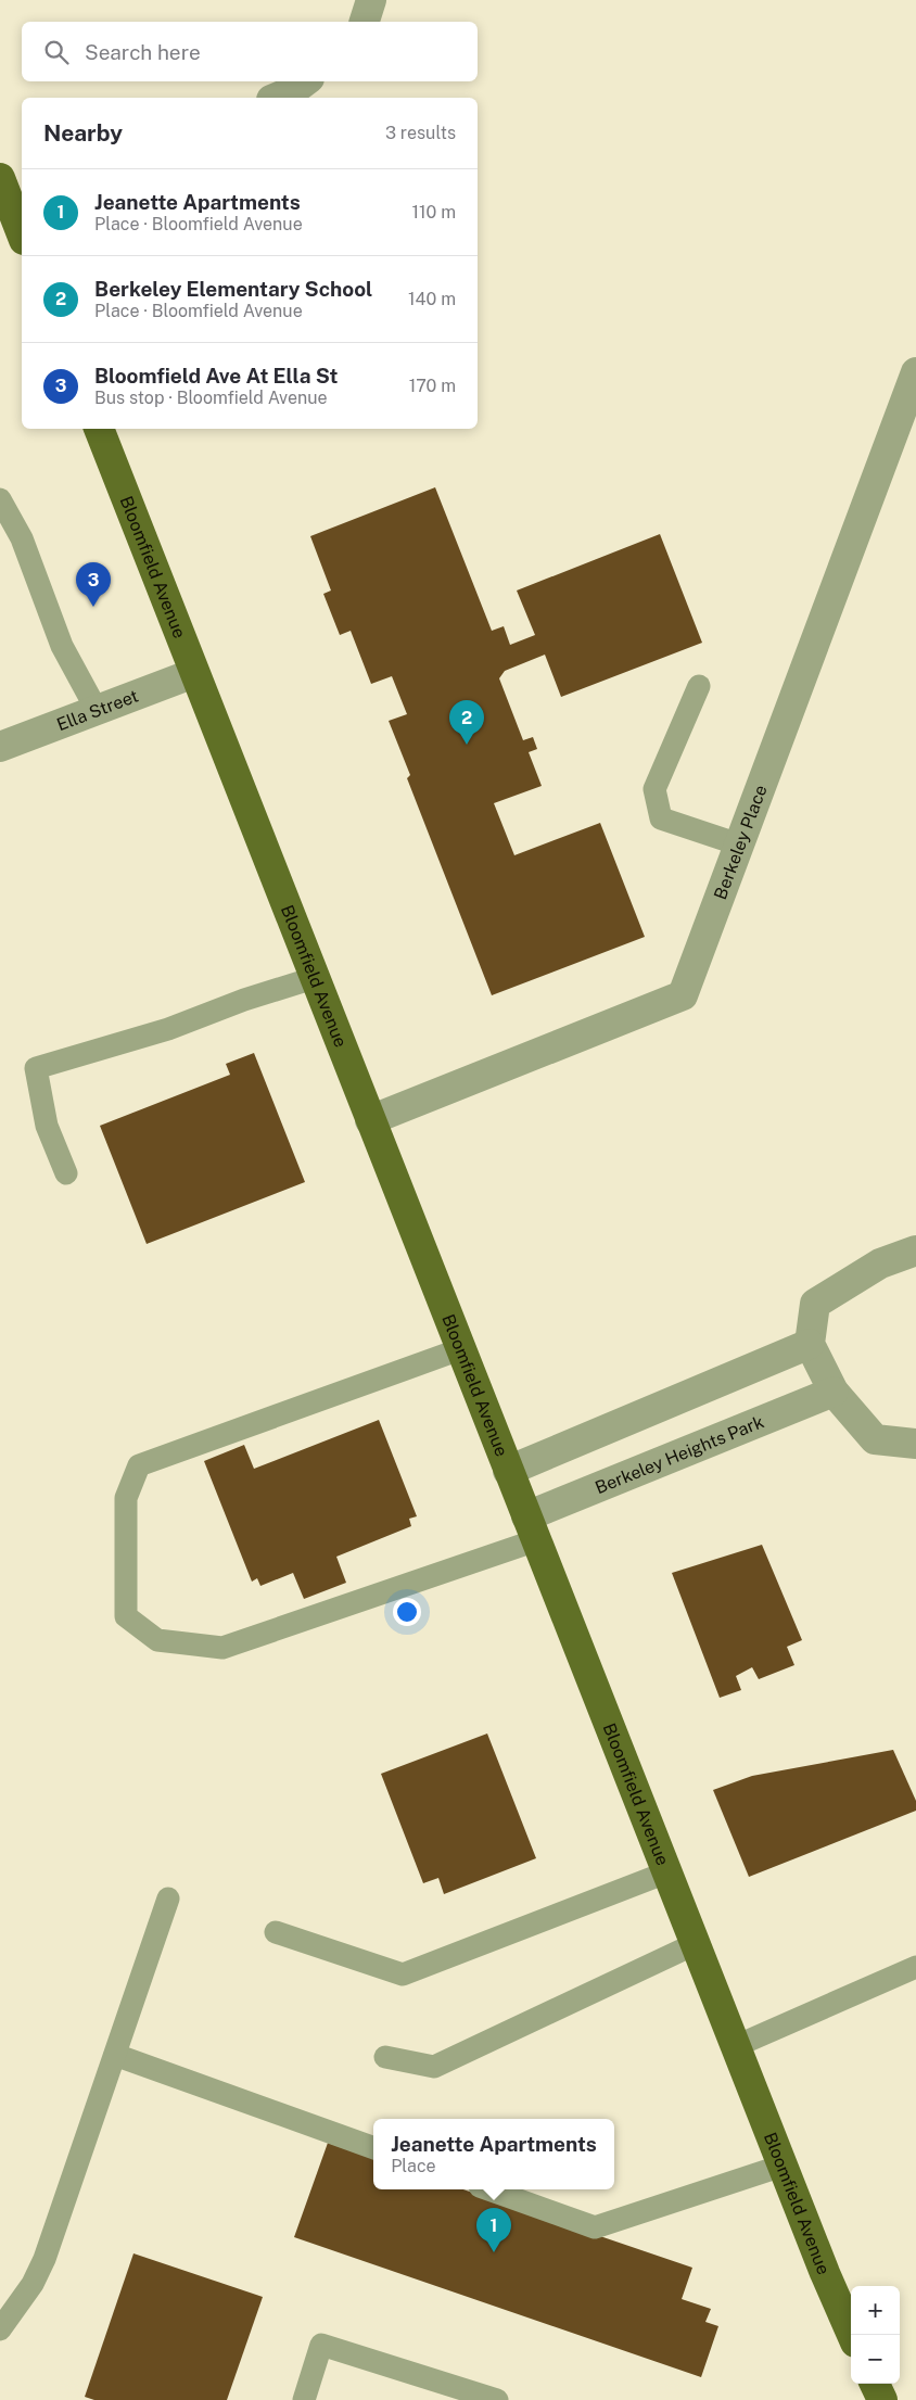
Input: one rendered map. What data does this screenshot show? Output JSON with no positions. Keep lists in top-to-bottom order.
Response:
{
  "streets": {
    "main road": ["Bloomfield Avenue"],
    "street": ["Ella Street", "Berkeley Place", "Berkeley Heights Park"]
  },
  "crossings": [
    ["Bloomfield Avenue", "Ella Street"],
    ["Bloomfield Avenue", "Berkeley Place"],
    ["Bloomfield Avenue", "Berkeley Heights Park"]
  ],
  "page": {
    "search": "Search here",
    "heading": ["Nearby", "3 results"],
    "list": [
      {
        "mark": "1",
        "name": "Jeanette Apartments",
        "note": "Place · Bloomfield Avenue",
        "value": "110 m"
      },
      {
        "mark": "2",
        "name": "Berkeley Elementary School",
        "note": "Place · Bloomfield Avenue",
        "value": "140 m"
      },
      {
        "mark": "3",
        "name": "Bloomfield Ave At Ella St",
        "note": "Bus stop · Bloomfield Avenue",
        "value": "170 m"
      }
    ],
    "pins": ["3", "2", "1"],
    "popup": ["Jeanette Apartments", "Place"],
    "map_buttons": ["+", "−"]
  }
}
